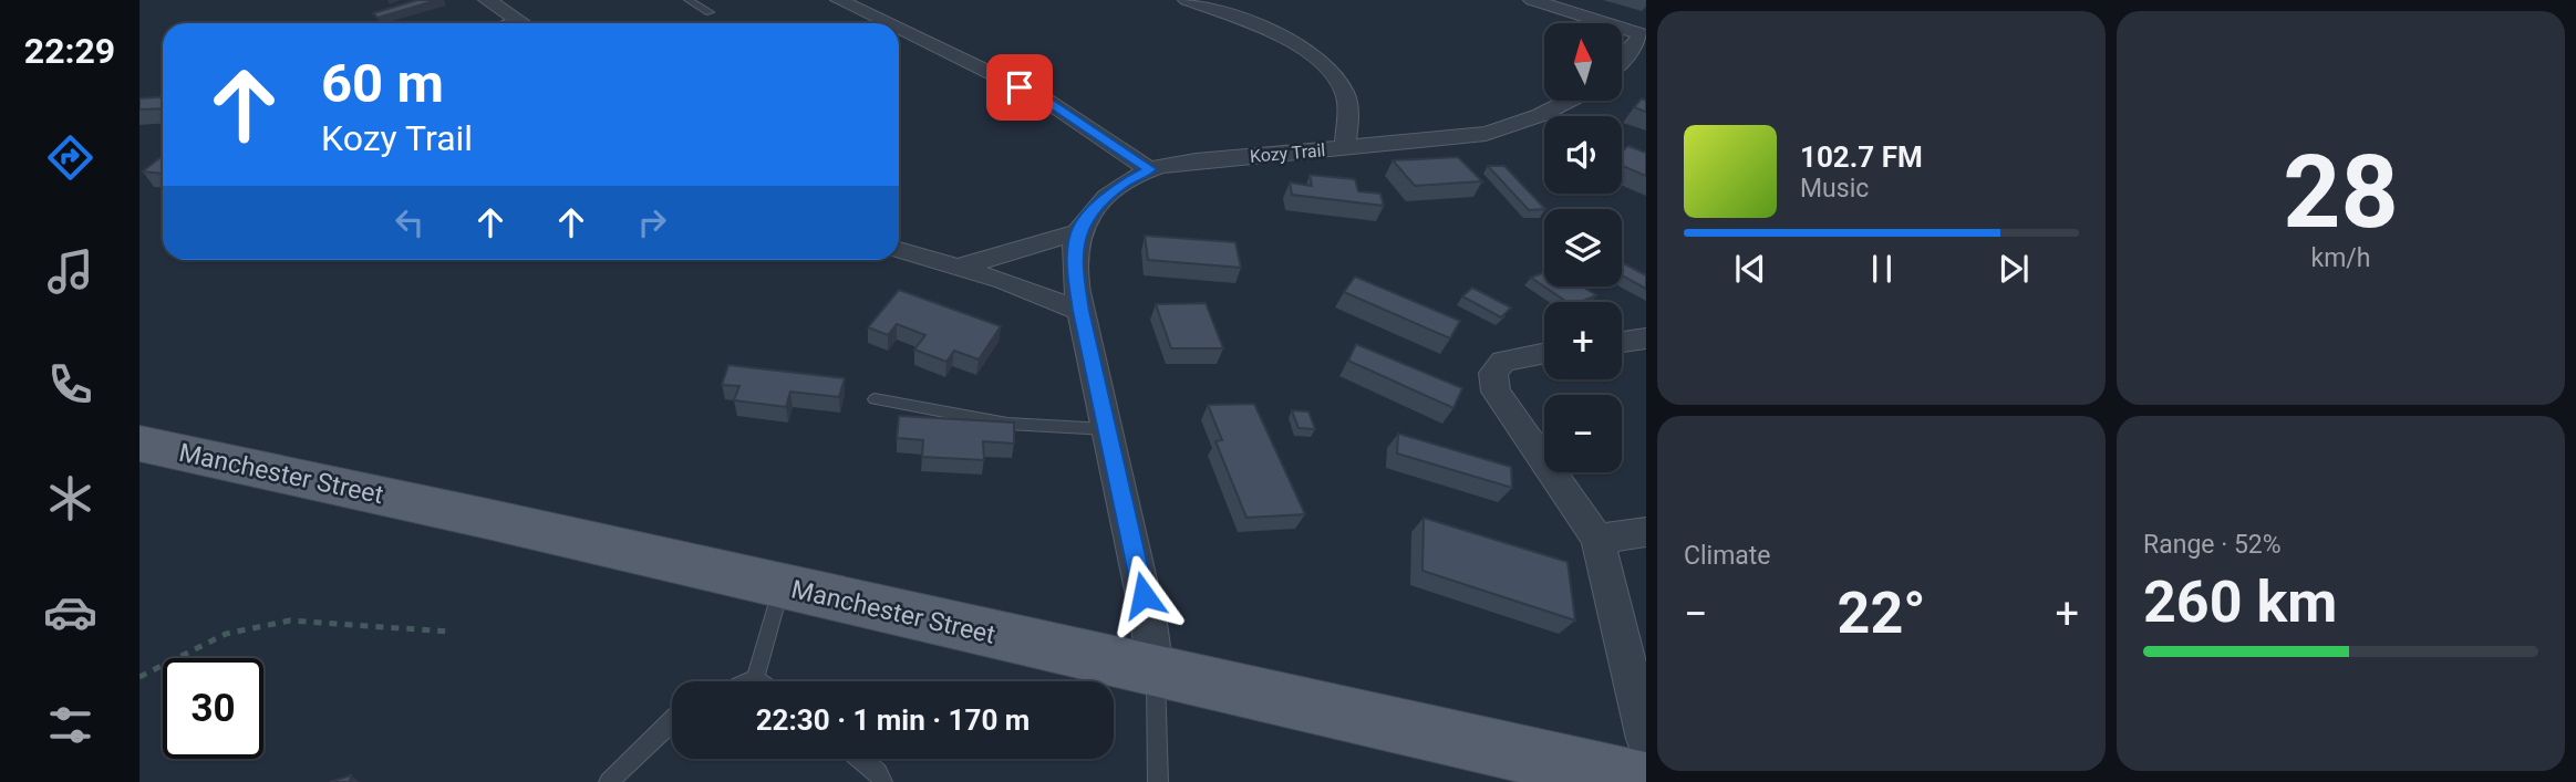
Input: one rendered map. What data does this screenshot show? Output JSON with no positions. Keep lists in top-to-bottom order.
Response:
{
  "streets": {
    "main road": ["Manchester Street"],
    "street": ["Kozy Trail"]
  },
  "north": "top",
  "page": {
    "tabs": "22:29",
    "tile": [
      ["28", "km/h"],
      "Climate",
      ["Range · 52%", "260 km"]
    ],
    "map_buttons": ["+", "−"],
    "turn": ["60 m", "Kozy Trail"],
    "song": ["102.7 FM", "Music"],
    "heat": ["−", "22°", "+"],
    "limit": "30",
    "trip": "22:30 · 1 min · 170 m"
  }
}
